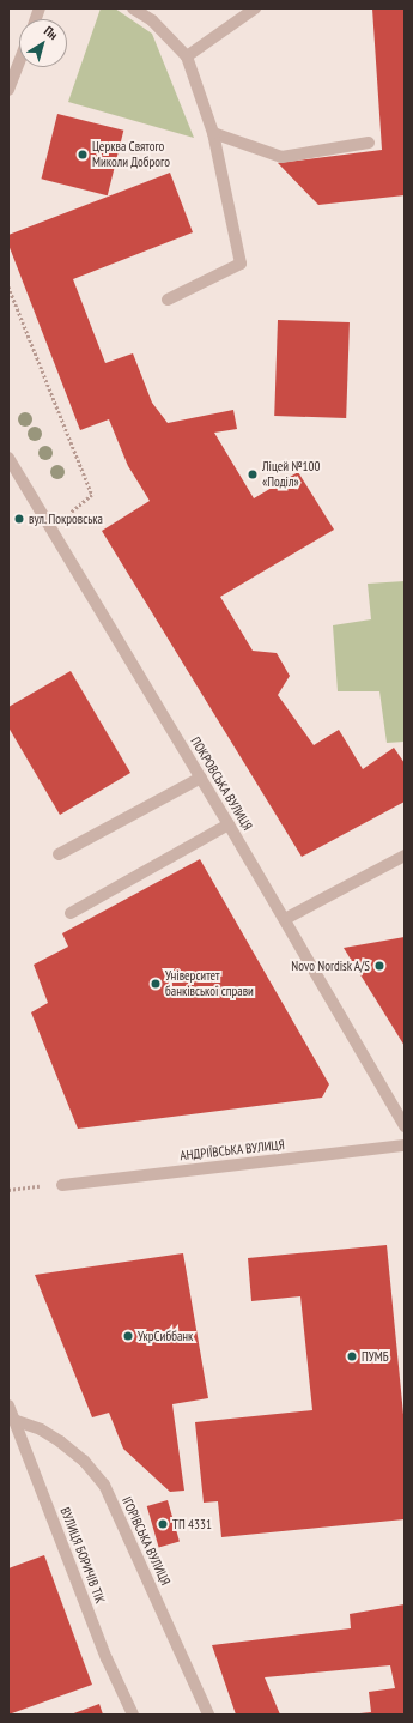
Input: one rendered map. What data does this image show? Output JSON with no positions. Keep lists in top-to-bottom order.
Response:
{
  "streets": {
    "street": [
      "ПОКРОВСЬКА ВУЛИЦЯ",
      "АНДРІЇВСЬКА ВУЛИЦЯ",
      "ІГОРІВСЬКА ВУЛИЦЯ",
      "ВУЛИЦЯ БОРИЧІВ ТІК"
    ]
  },
  "crossings": [
    ["ІГОРІВСЬКА ВУЛИЦЯ", "ВУЛИЦЯ БОРИЧІВ ТІК"]
  ],
  "places": [
    "Церква Святого Миколи Доброго",
    "Ліцей №100 «Поділ»",
    "вул. Покровська",
    "Novo Nordisk A/S",
    "Університет банківської справи",
    "УкрСиббанк",
    "ПУМБ",
    "ТП 4331"
  ],
  "north": "top right"
}
